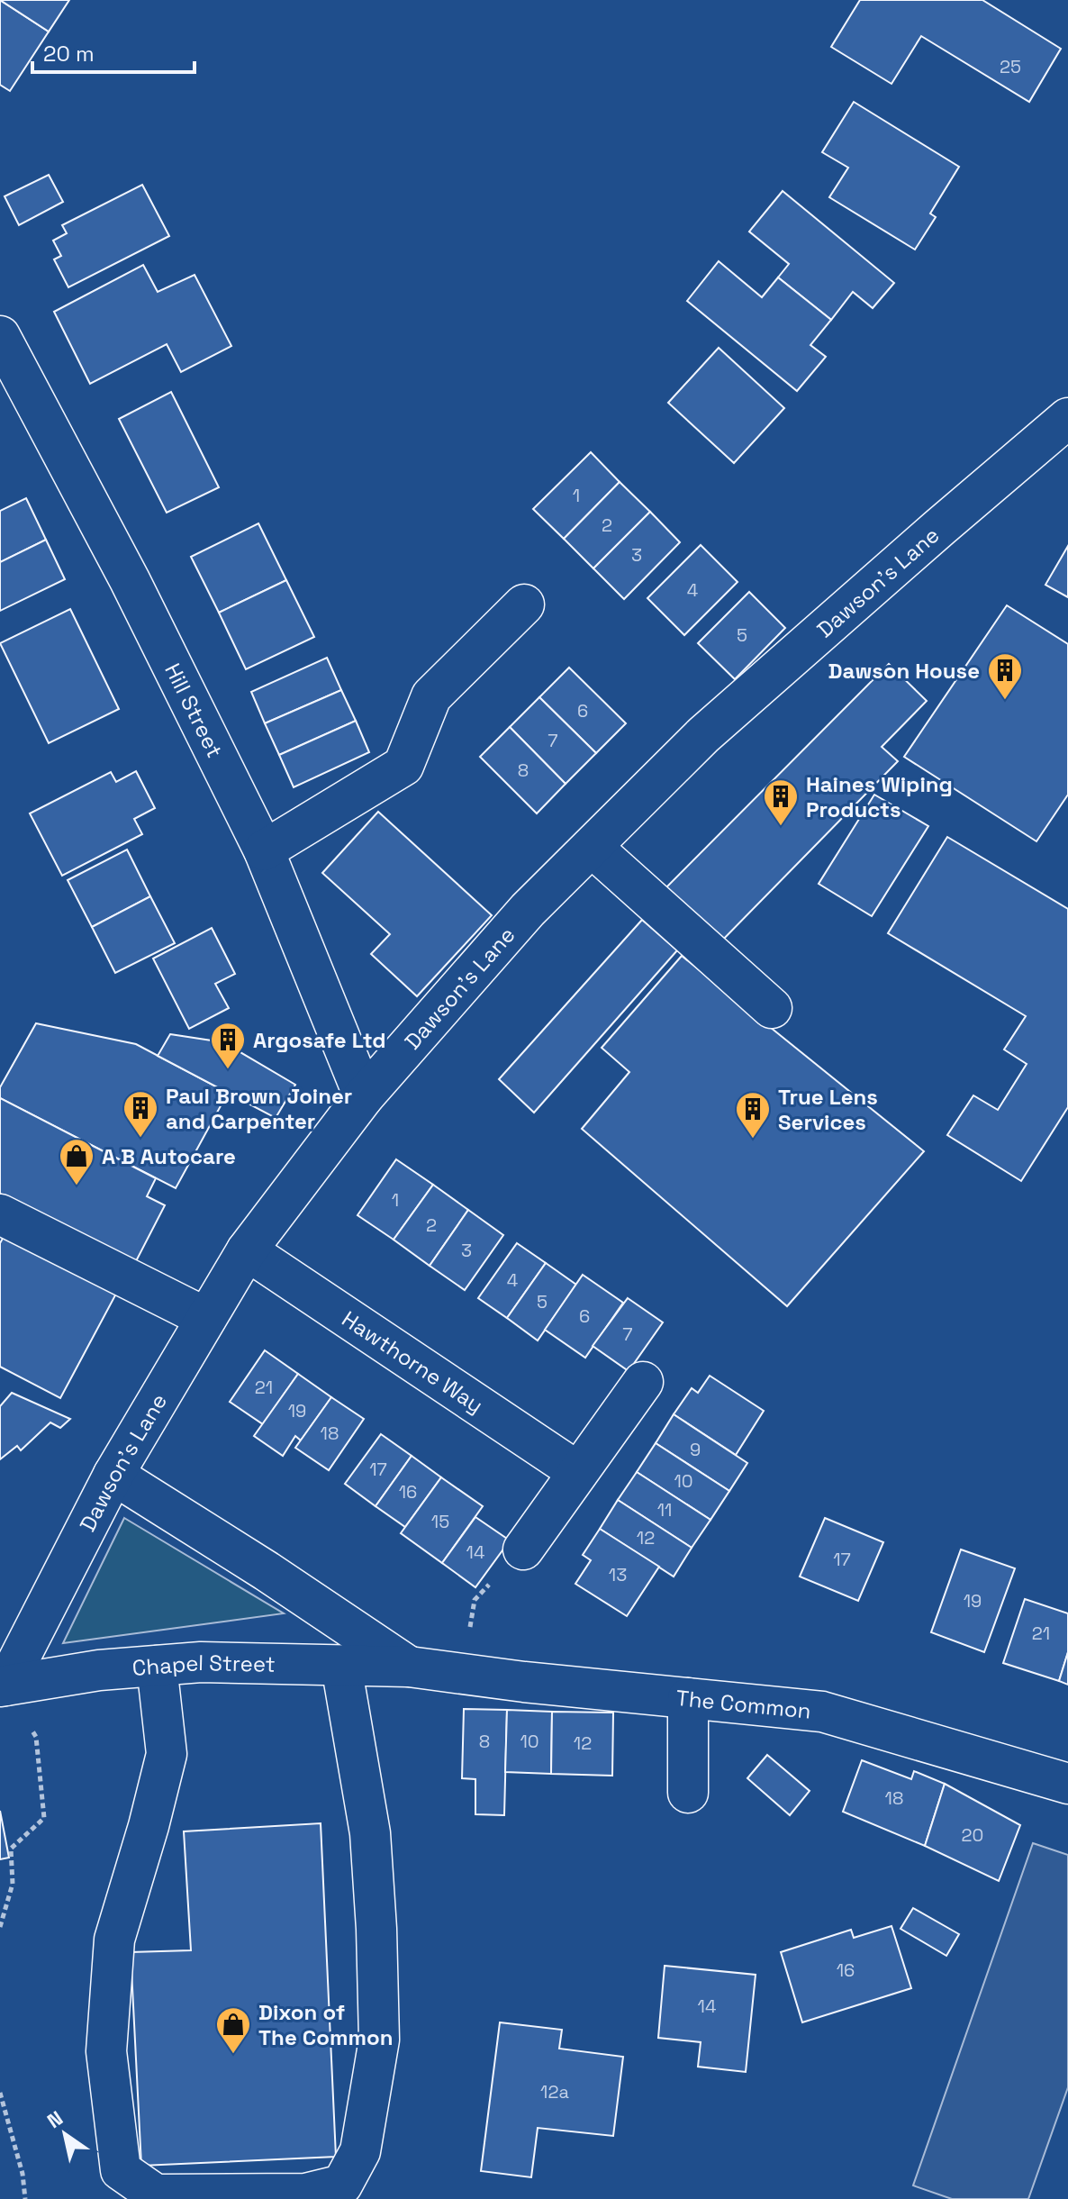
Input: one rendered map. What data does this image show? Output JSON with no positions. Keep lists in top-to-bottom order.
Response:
{
  "streets": {
    "street": [
      "Dawson's Lane",
      "Hill Street",
      "Hawthorne Way",
      "Chapel Street",
      "The Common"
    ]
  },
  "crossings": [
    ["Dawson's Lane", "Hill Street"],
    ["Dawson's Lane", "Hawthorne Way"],
    ["Dawson's Lane", "Chapel Street"],
    ["Chapel Street", "The Common"]
  ],
  "places": {
    "building": [
      "Dawson House",
      "Haines Wiping Products",
      "Argosafe Ltd",
      "Paul Brown Joiner and Carpenter",
      "True Lens Services"
    ],
    "shop": ["A B Autocare", "Dixon of The Common"]
  },
  "house_numbers": [
    "25",
    "1",
    "2",
    "3",
    "4",
    "5",
    "6",
    "7",
    "8",
    "1",
    "2",
    "3",
    "4",
    "5",
    "6",
    "7",
    "21",
    "19",
    "18",
    "9",
    "17",
    "10",
    "16",
    "11",
    "15",
    "12",
    "14",
    "17",
    "13",
    "19",
    "21",
    "8",
    "10",
    "12",
    "18",
    "20",
    "16",
    "14",
    "12a"
  ],
  "scale_bar": "20 m",
  "north": "top left"
}
